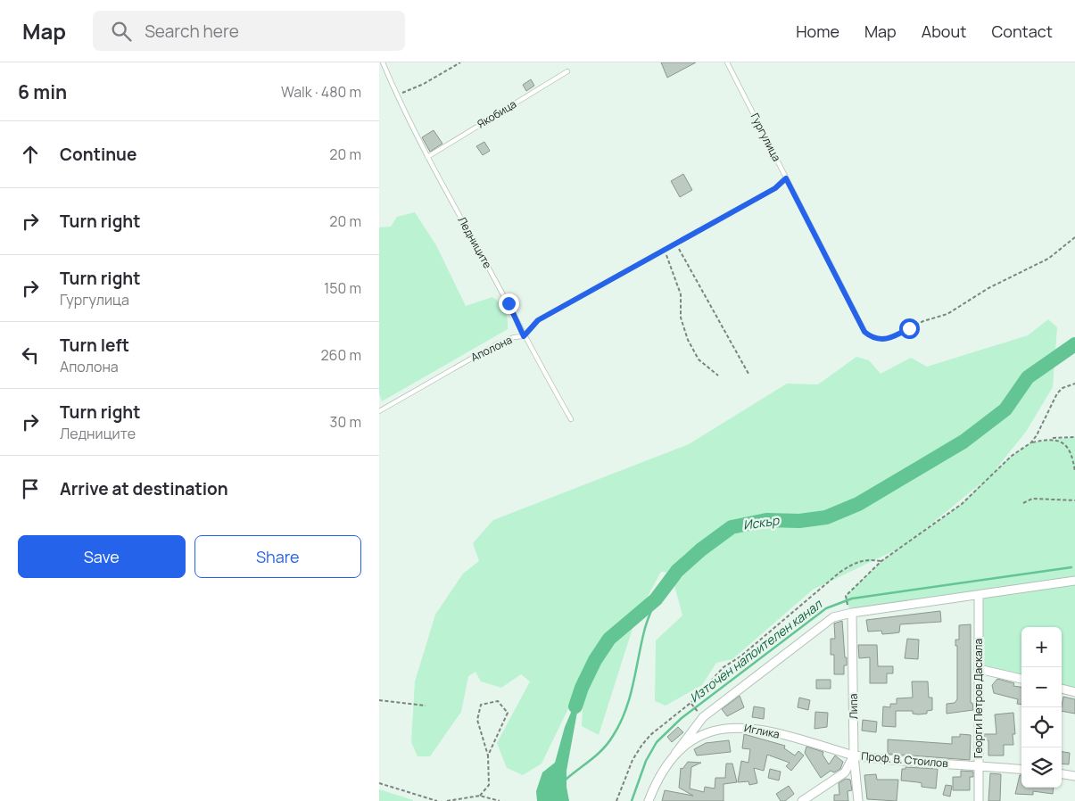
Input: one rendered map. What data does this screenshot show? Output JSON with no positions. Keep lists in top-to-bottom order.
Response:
{
  "streets": {
    "street": [
      "Георги Петров Даскала",
      "Липа",
      "Иглика",
      "Проф. В. Стоилов"
    ],
    "lane": [
      "Якобица",
      "Гургулица",
      "Ледниците",
      "Аполона"
    ]
  },
  "crossings": [
    ["Якобица", "Ледниците"],
    ["Гургулица", "Аполона"],
    ["Ледниците", "Аполона"],
    ["Георги Петров Даскала", "Проф. В. Стоилов"],
    ["Липа", "Иглика"],
    ["Липа", "Проф. В. Стоилов"],
    ["Иглика", "Проф. В. Стоилов"]
  ],
  "water": ["Искър", "Източен напоителен канал"],
  "page": {
    "header": "Map",
    "search": "Search here",
    "nav": [
      "Home",
      "Map",
      "About",
      "Contact"
    ],
    "heading": ["6 min", "Walk · 480 m"],
    "list": [
      ["Continue", "20 m"],
      ["Turn right", "20 m"],
      ["Turn right", "Гургулица", "150 m"],
      ["Turn left", "Аполона", "260 m"],
      ["Turn right", "Ледниците", "30 m"],
      "Arrive at destination"
    ],
    "buttons": ["Save", "Share"],
    "map_buttons": ["+", "−"]
  }
}
